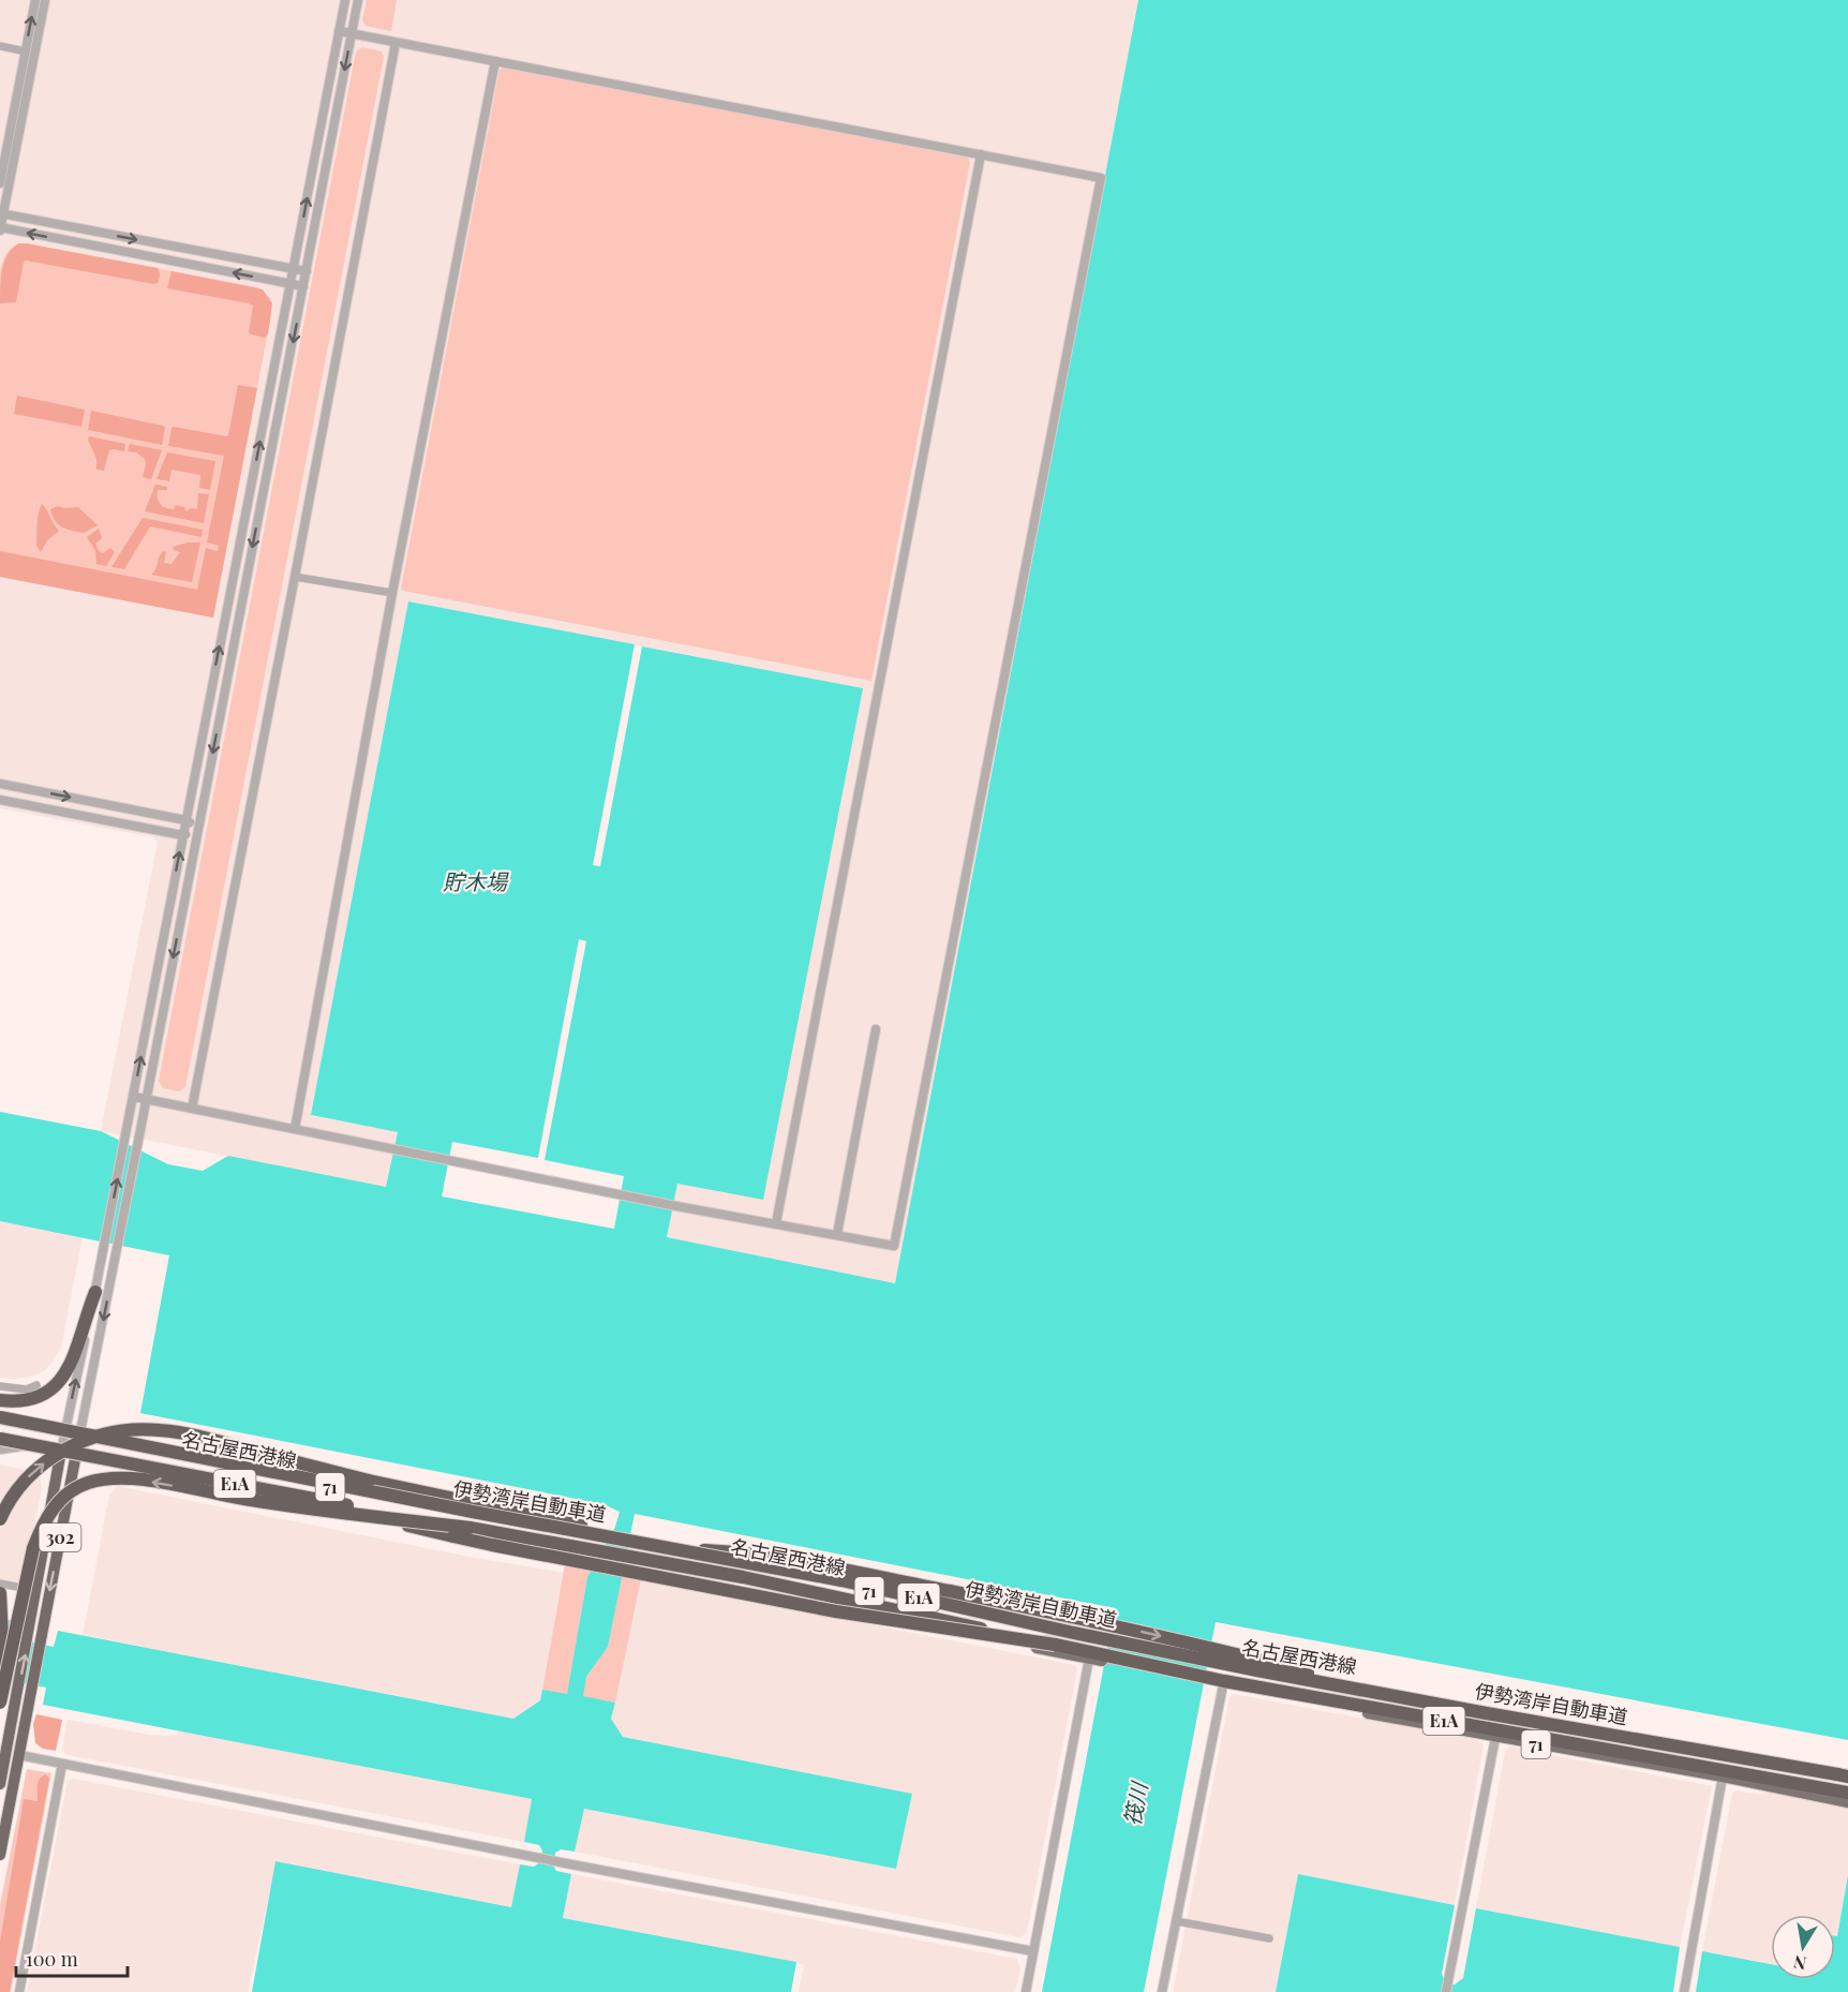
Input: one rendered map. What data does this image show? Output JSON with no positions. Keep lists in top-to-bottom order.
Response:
{
  "streets": {
    "highway": ["E1A", "伊勢湾岸自動車道", "302"],
    "main road": ["名古屋西港線", "71"]
  },
  "crossings": [
    ["名古屋西港線", "伊勢湾岸自動車道"],
    ["名古屋西港線", "302"]
  ],
  "water": ["貯木場", "筏川"],
  "scale_bar": "100 m",
  "north": "bottom"
}
